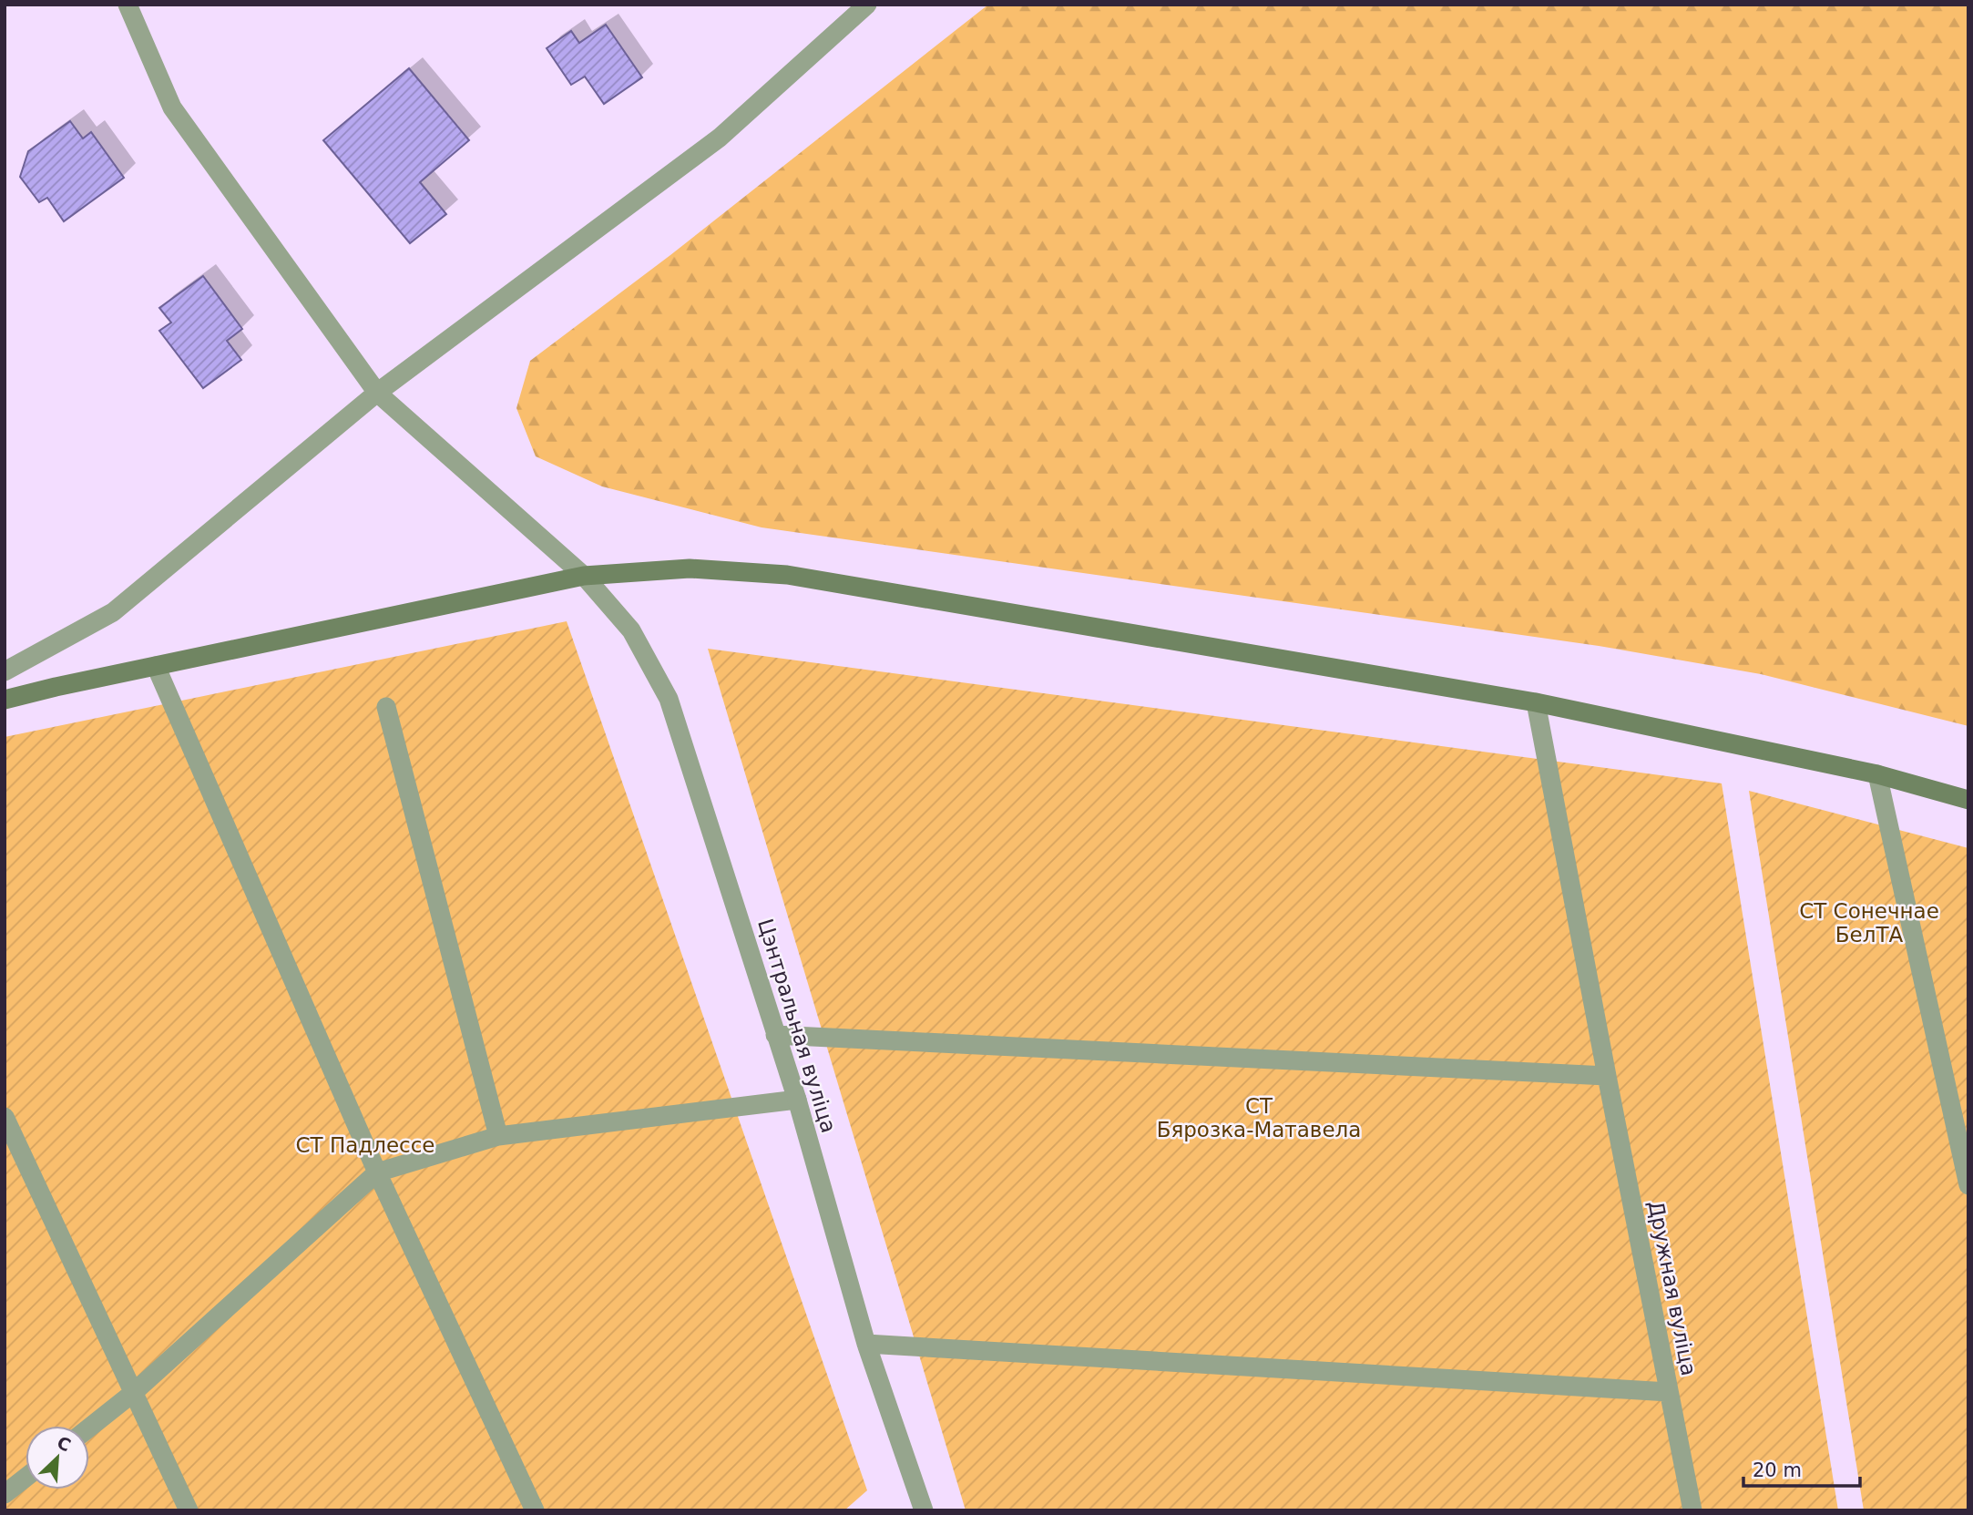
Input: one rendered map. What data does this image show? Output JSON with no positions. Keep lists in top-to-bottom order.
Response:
{
  "streets": {
    "street": ["Цэнтральная вуліца", "Дружная вуліца"]
  },
  "parks": ["СТ Сонечнае БелТА", "СТ Бярозка-Матавела", "СТ Падлессе"],
  "scale_bar": "20 m",
  "north": "top right"
}
